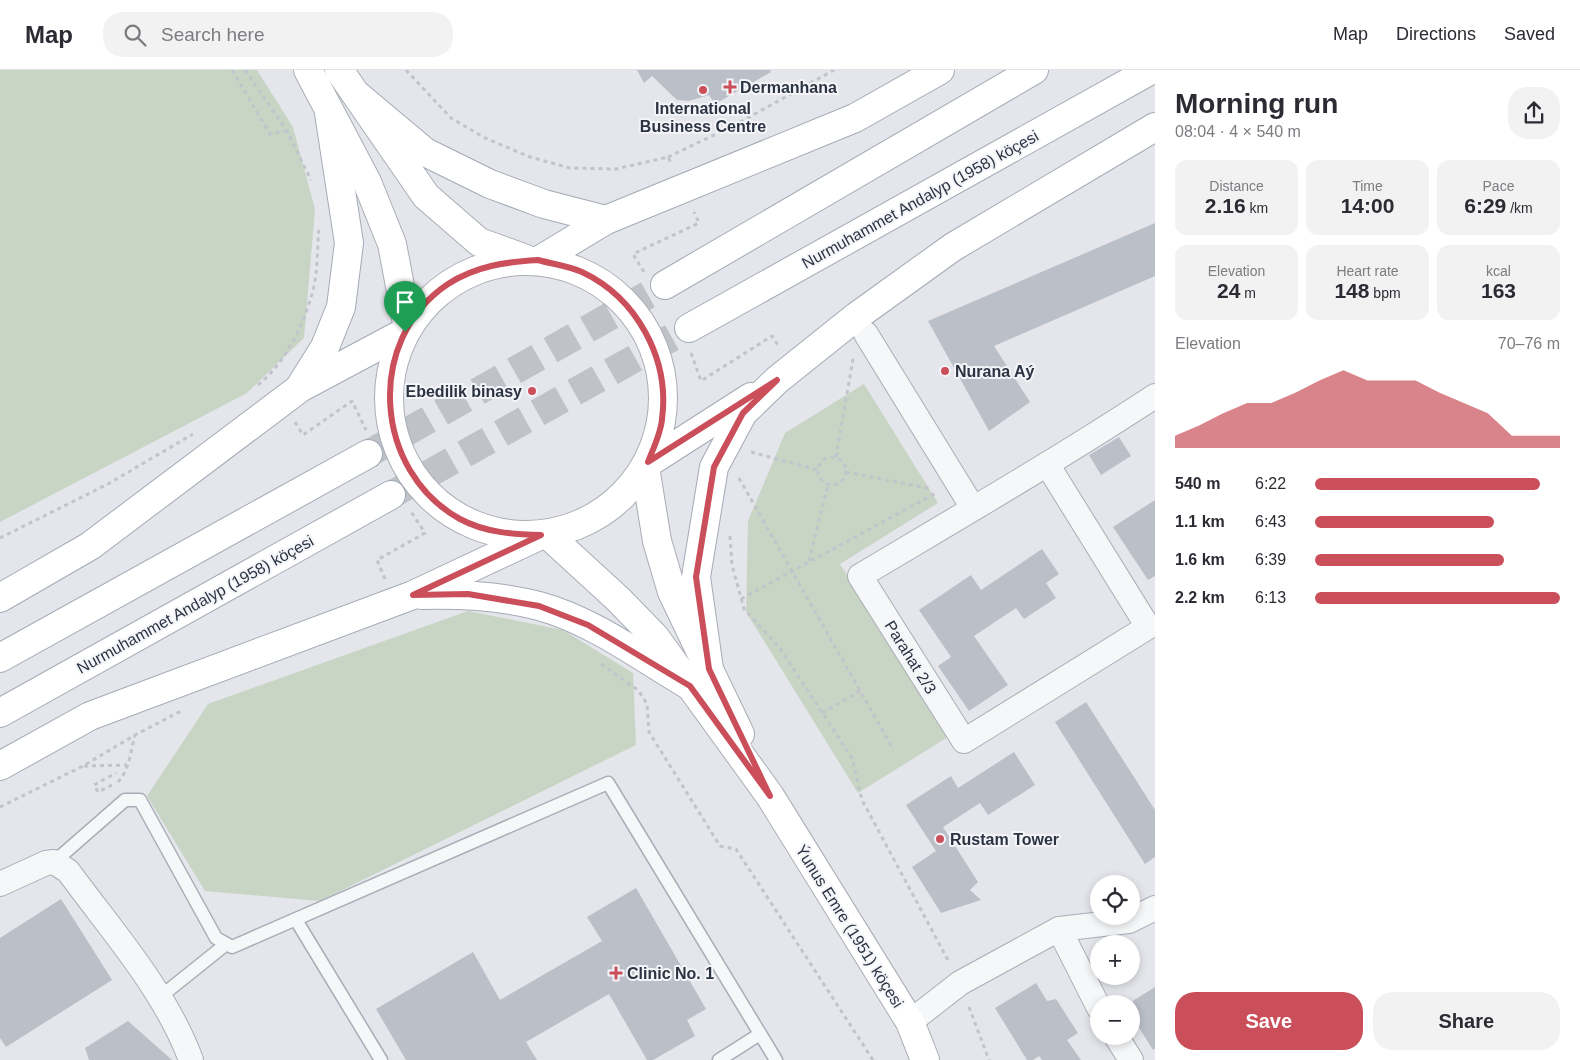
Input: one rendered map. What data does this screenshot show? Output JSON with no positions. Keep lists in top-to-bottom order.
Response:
{
  "streets": {
    "main road": ["Nurmuhammet Andalyp (1958) köçesi", "Ýunus Emre (1951) köçesi"],
    "street": ["Parahat 2/3"]
  },
  "places": {
    "health": ["Dermanhana", "Clinic No. 1"],
    "other": [
      "International Business Centre",
      "Nurana Aý",
      "Ebedilik binasy",
      "Rustam Tower"
    ]
  },
  "page": {
    "header": "Map",
    "search": "Search here",
    "nav": ["Map", "Directions", "Saved"],
    "heading": ["Morning run", "08:04 · 4 × 540 m"],
    "stats": [
      ["Distance", "2.16 km"],
      ["Time", "14:00"],
      ["Pace", "6:29 /km"],
      ["Elevation", "24 m"],
      ["Heart rate", "148 bpm"],
      ["kcal", "163"]
    ],
    "chart": ["Elevation", "70–76 m"],
    "list": [
      {
        "name": "540 m",
        "note": "6:22"
      },
      {
        "name": "1.1 km",
        "note": "6:43"
      },
      {
        "name": "1.6 km",
        "note": "6:39"
      },
      {
        "name": "2.2 km",
        "note": "6:13"
      }
    ],
    "map_buttons": ["+", "−"],
    "buttons": ["Save", "Share"]
  }
}
